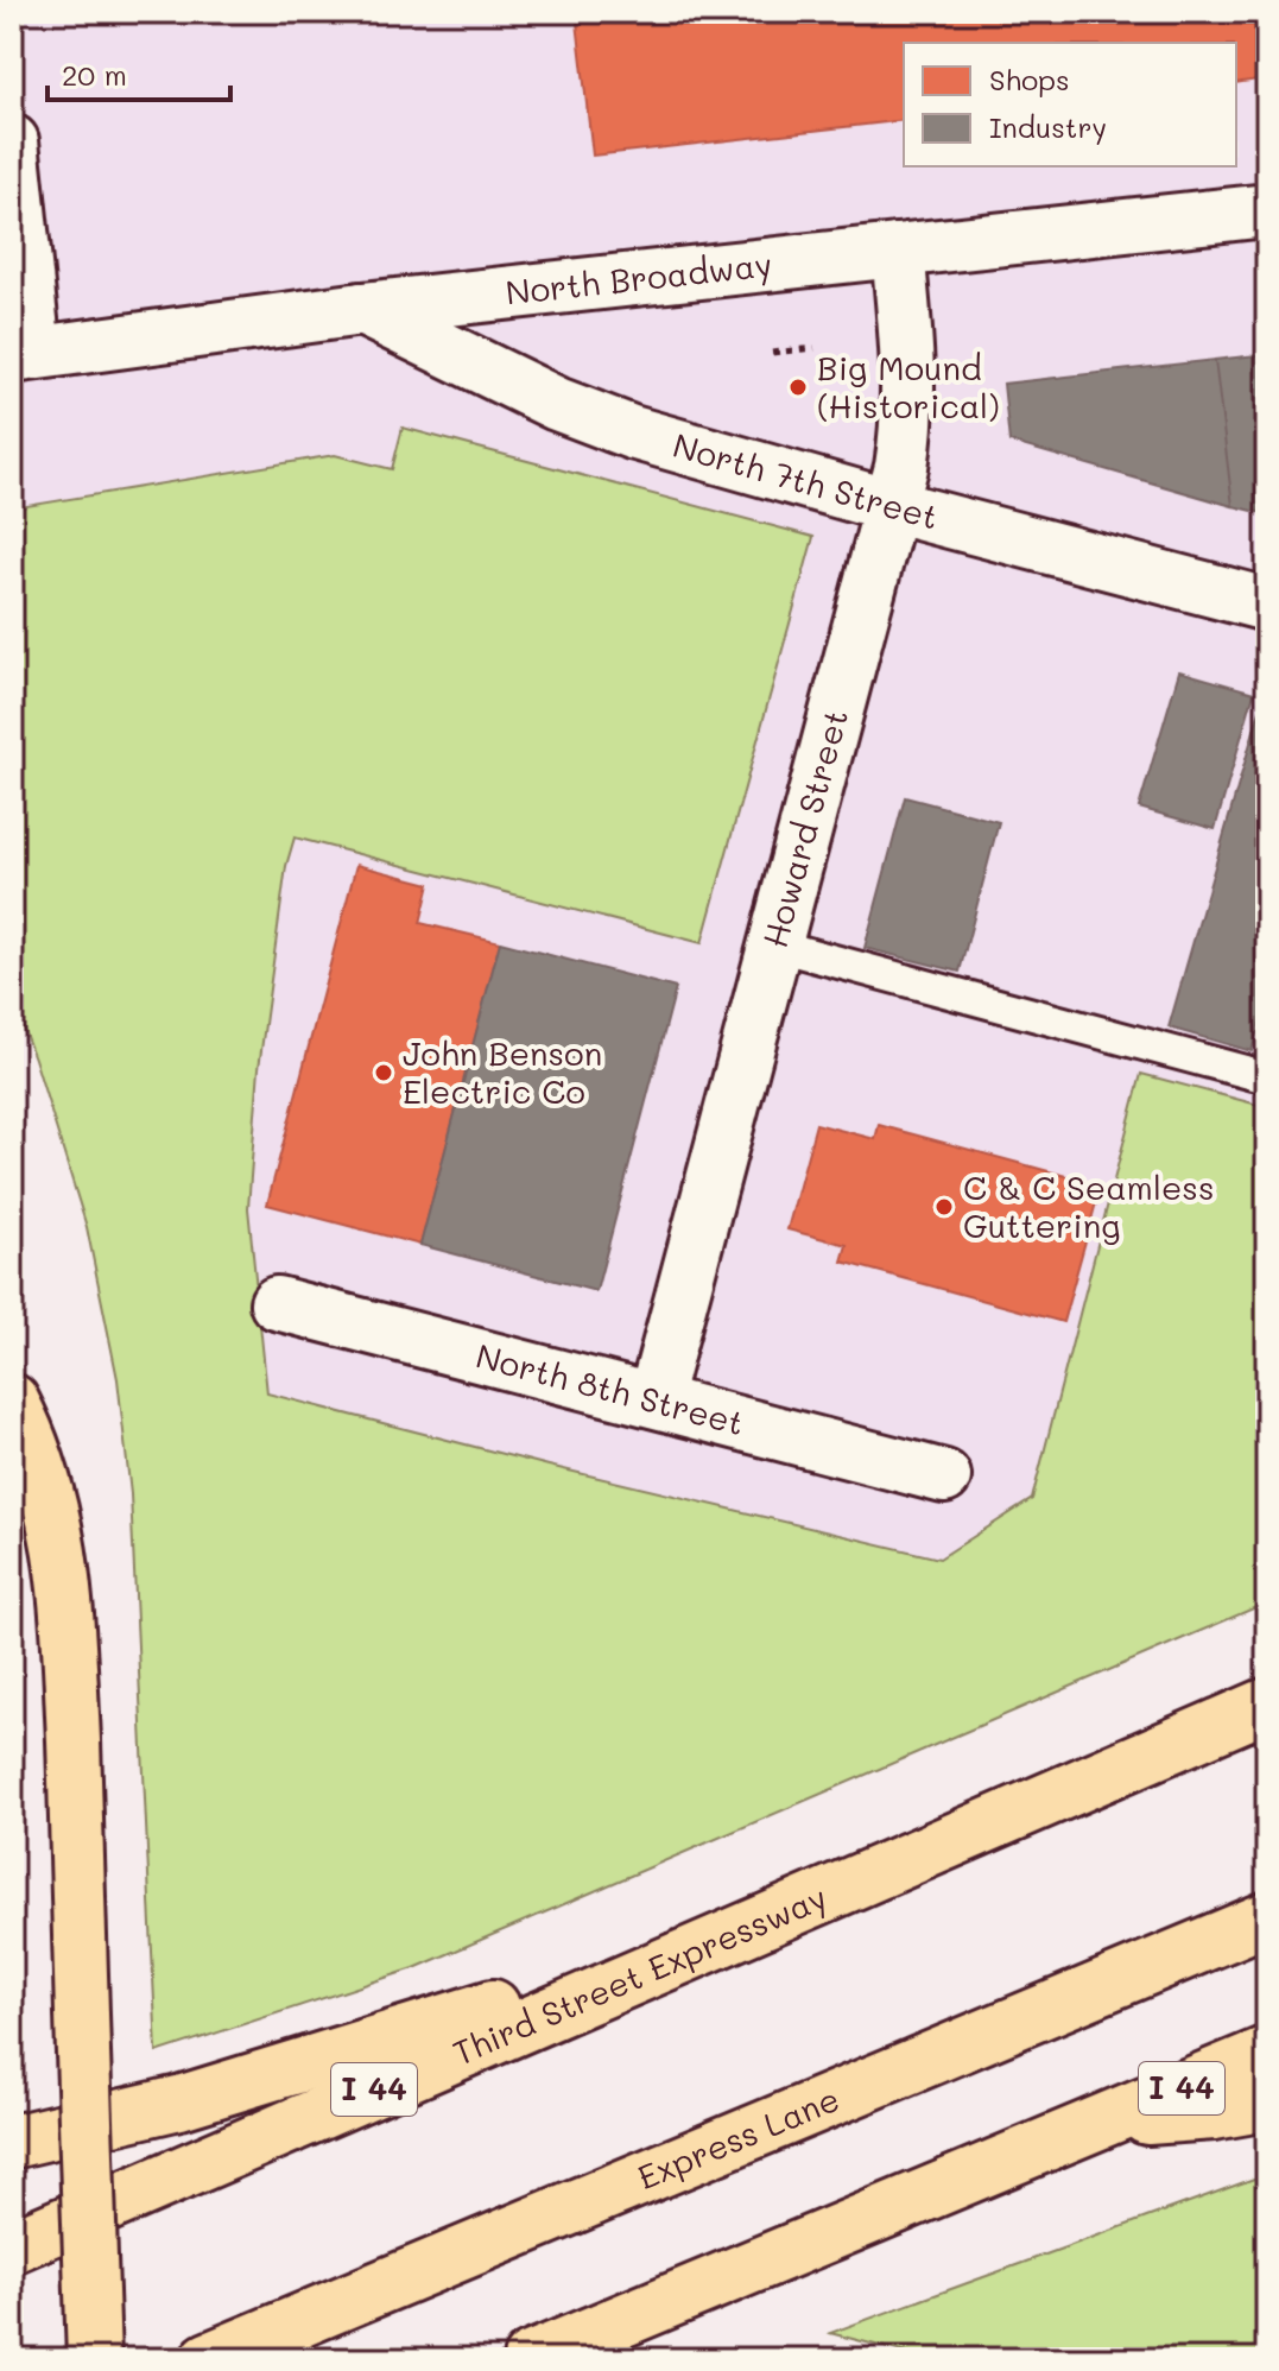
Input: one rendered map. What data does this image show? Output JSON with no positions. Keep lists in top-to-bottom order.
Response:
{
  "streets": {
    "highway": ["Third Street Expressway", "I 44", "Express Lane"],
    "street": [
      "North Broadway",
      "North 7th Street",
      "Howard Street",
      "North 8th Street"
    ]
  },
  "crossings": [
    ["North Broadway", "North 7th Street"],
    ["North Broadway", "Howard Street"],
    ["North 7th Street", "Howard Street"],
    ["Howard Street", "North 8th Street"]
  ],
  "places": ["Big Mound (Historical)", "John Benson Electric Co", "C & C Seamless Guttering"],
  "legend": ["Shops", "Industry"],
  "scale_bar": "20 m"
}
